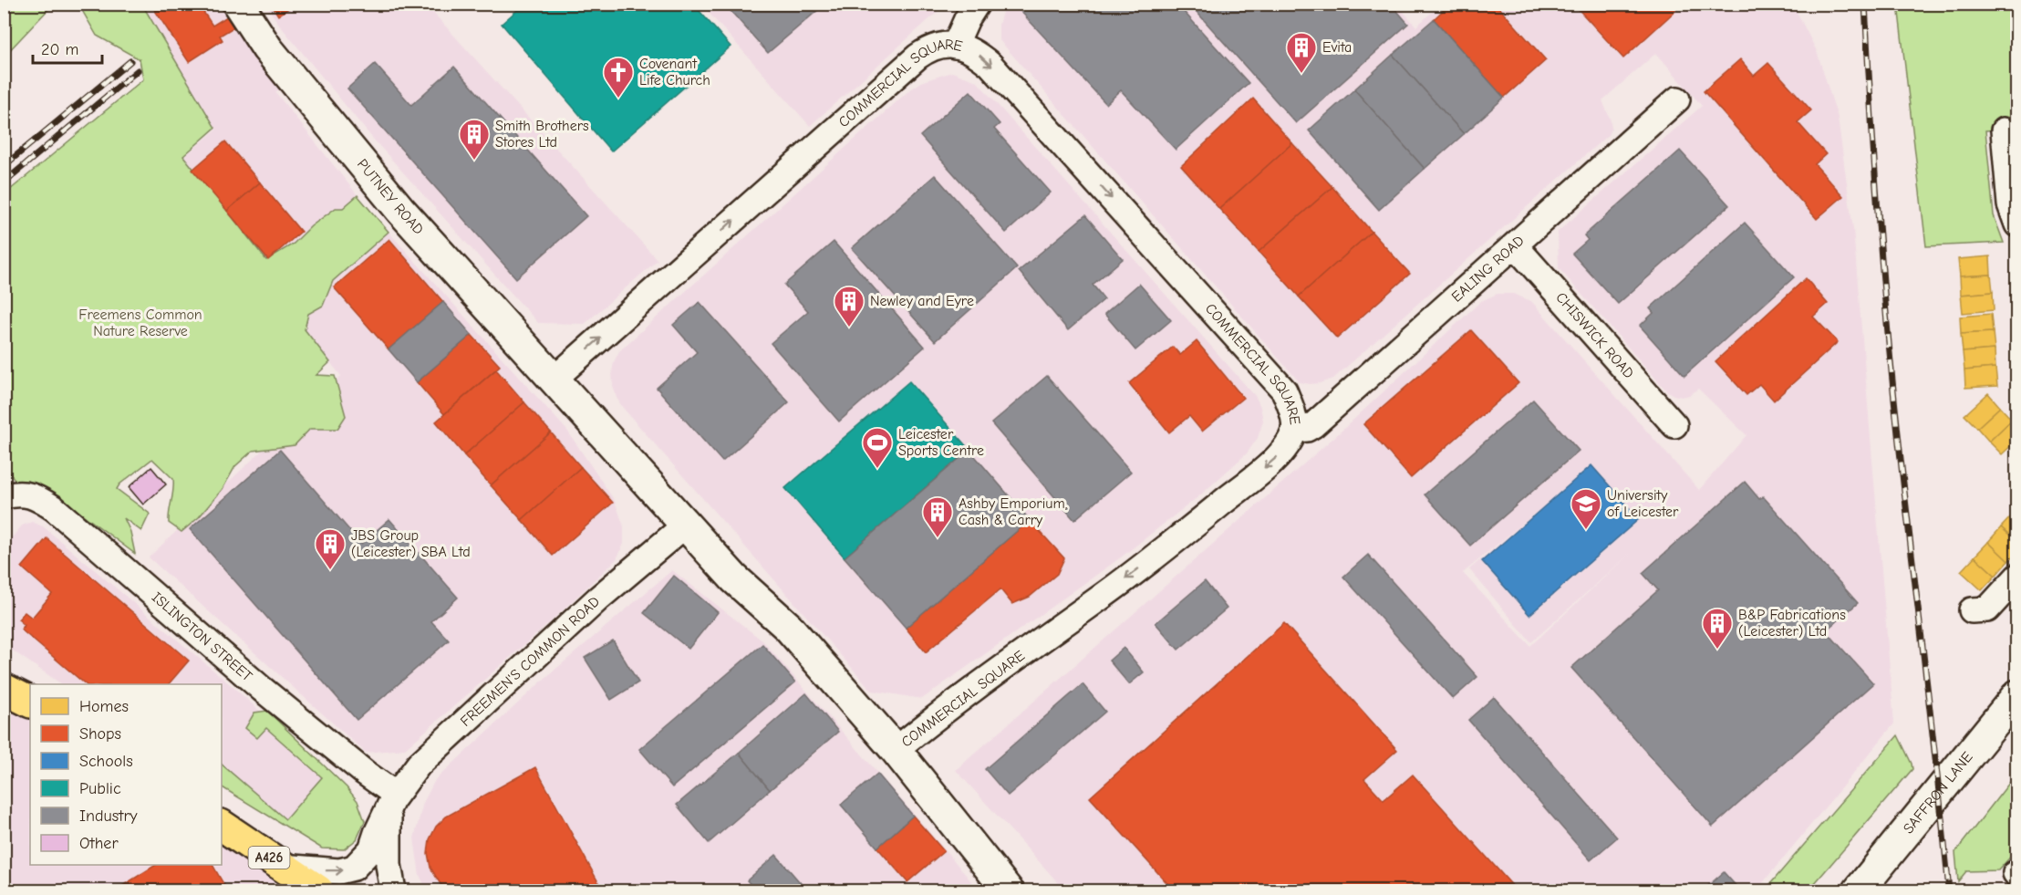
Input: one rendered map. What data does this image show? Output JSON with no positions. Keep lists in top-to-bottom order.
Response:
{
  "streets": {
    "main road": ["A426"],
    "street": [
      "COMMERCIAL SQUARE",
      "PUTNEY ROAD",
      "EALING ROAD",
      "CHISWICK ROAD",
      "ISLINGTON STREET",
      "FREEMEN'S COMMON ROAD",
      "SAFFRON LANE"
    ]
  },
  "crossings": [
    ["COMMERCIAL SQUARE", "PUTNEY ROAD"],
    ["COMMERCIAL SQUARE", "EALING ROAD"],
    ["COMMERCIAL SQUARE", "FREEMEN'S COMMON ROAD"],
    ["EALING ROAD", "CHISWICK ROAD"],
    ["ISLINGTON STREET", "FREEMEN'S COMMON ROAD"],
    ["FREEMEN'S COMMON ROAD", "A426"]
  ],
  "parks": ["Freemens Common Nature Reserve"],
  "places": {
    "building": [
      "Evita",
      "Smith Brothers Stores Ltd",
      "Newley and Eyre",
      "Ashby Emporium, Cash & Carry",
      "JBS Group (Leicester) SBA Ltd",
      "B&P Fabrications (Leicester) Ltd"
    ],
    "church": ["Covenant Life Church"],
    "sports": ["Leicester Sports Centre"],
    "school or university": ["University of Leicester"]
  },
  "legend": [
    "Homes",
    "Shops",
    "Schools",
    "Public",
    "Industry",
    "Other"
  ],
  "scale_bar": "20 m"
}
